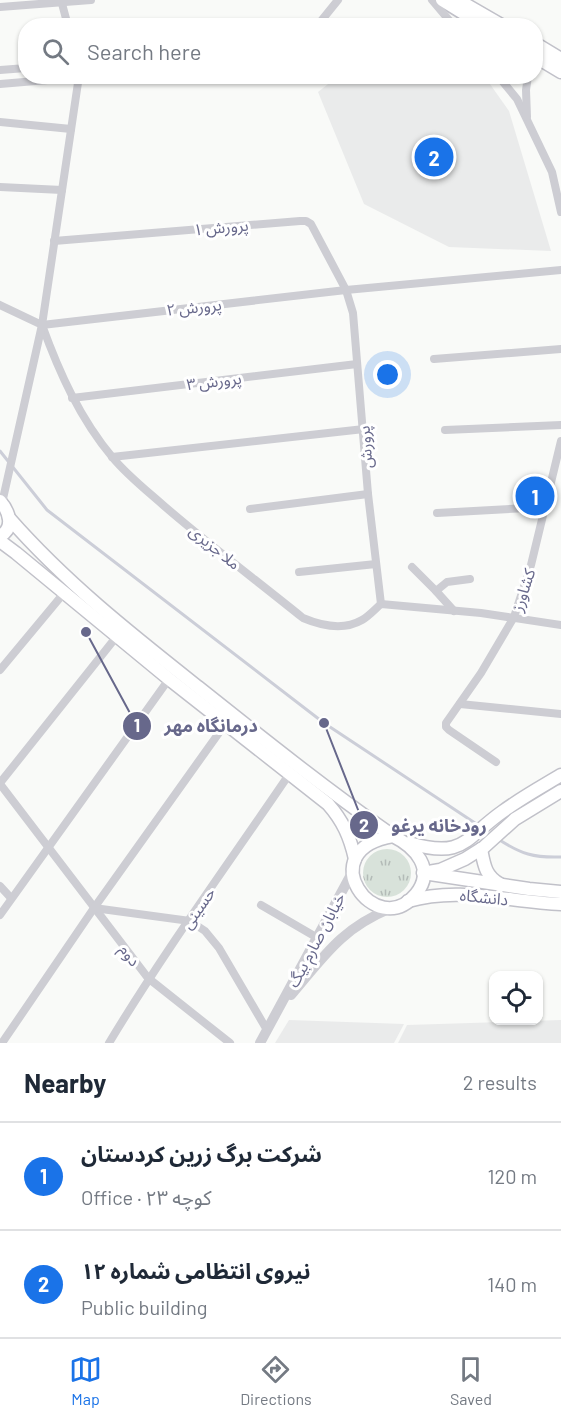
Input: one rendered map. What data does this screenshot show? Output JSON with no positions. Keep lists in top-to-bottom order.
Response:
{
  "streets": {
    "main road": ["دانشگاه"],
    "street": [
      "پرورش ۱",
      "پرورش ۲",
      "پرورش ۳",
      "پرورش",
      "ملا جزیری",
      "کشاورز",
      "حسینی",
      "خیابان صارم بیگ",
      "دوم"
    ]
  },
  "crossings": [
    ["پرورش ۱", "پرورش ۲"],
    ["پرورش ۱", "پرورش"],
    ["پرورش ۲", "پرورش"],
    ["پرورش ۲", "ملا جزیری"],
    ["پرورش ۳", "پرورش"],
    ["پرورش ۳", "ملا جزیری"],
    ["پرورش", "ملا جزیری"],
    ["دانشگاه", "خیابان صارم بیگ"],
    ["حسینی", "دوم"]
  ],
  "places": ["درمانگاه مهر", "رودخانه یرغو"],
  "page": {
    "search": "Search here",
    "pins": ["2", "1"],
    "heading": ["Nearby", "2 results"],
    "list": [
      {
        "mark": "1",
        "name": "شرکت برگ زرین کردستان",
        "note": "Office · کوچه ۲۳",
        "value": "120 m"
      },
      {
        "mark": "2",
        "name": "نیروی انتظامی شماره ۱۲",
        "note": "Public building",
        "value": "140 m"
      }
    ],
    "nav": ["Map", "Directions", "Saved"]
  }
}
